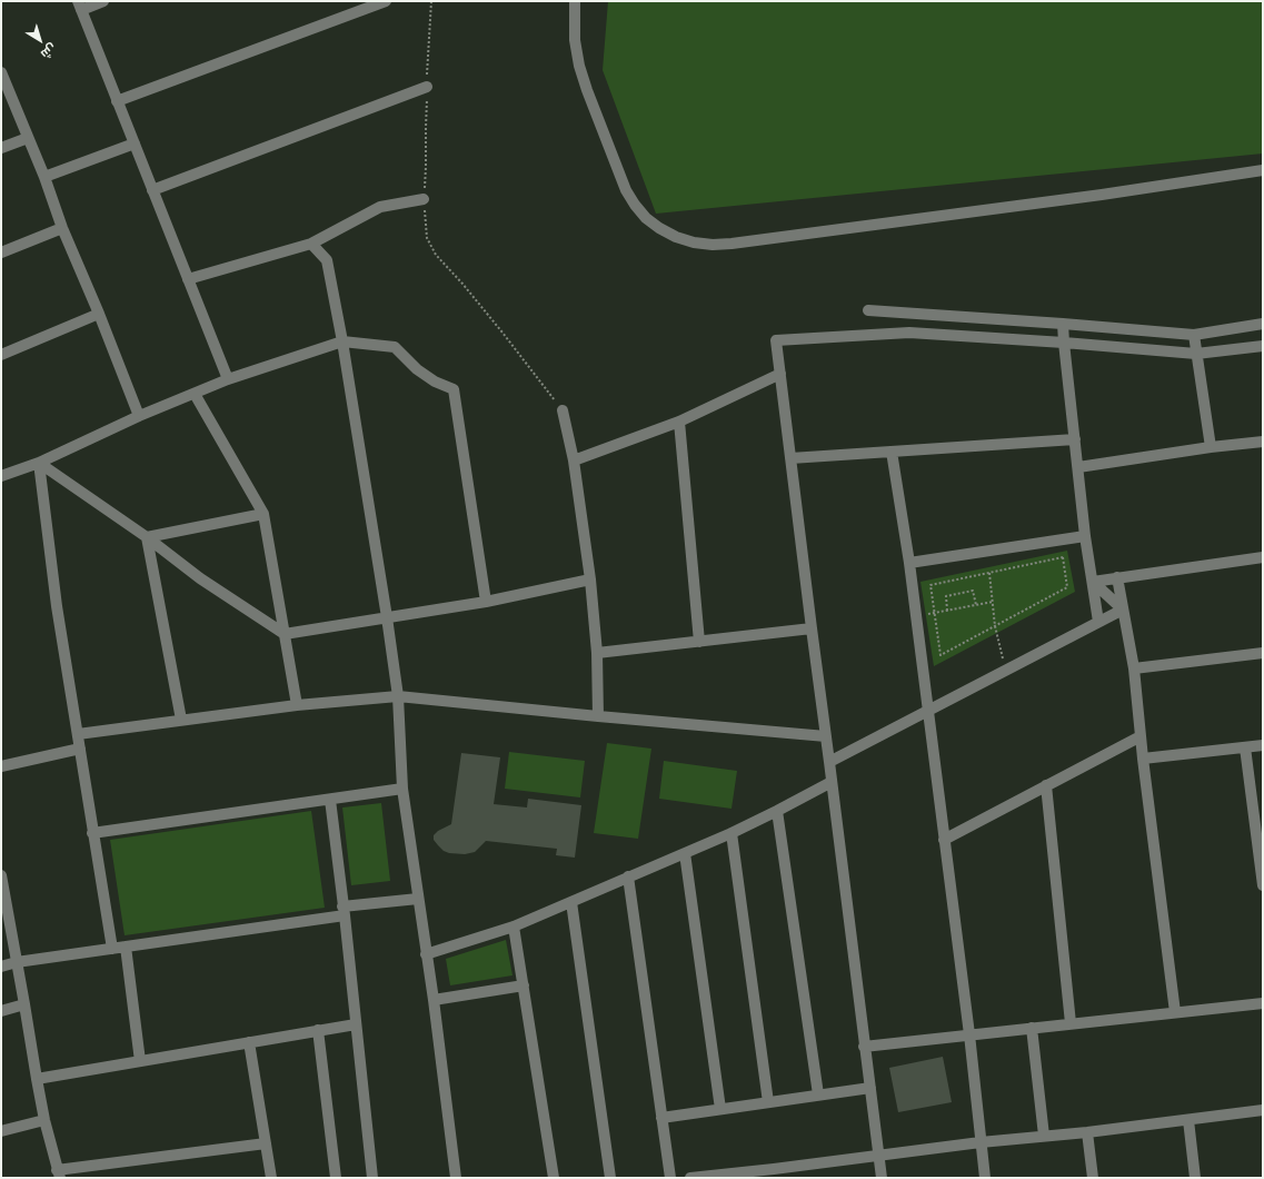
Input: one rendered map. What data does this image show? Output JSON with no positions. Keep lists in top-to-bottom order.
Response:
{
  "north": "bottom right"
}
